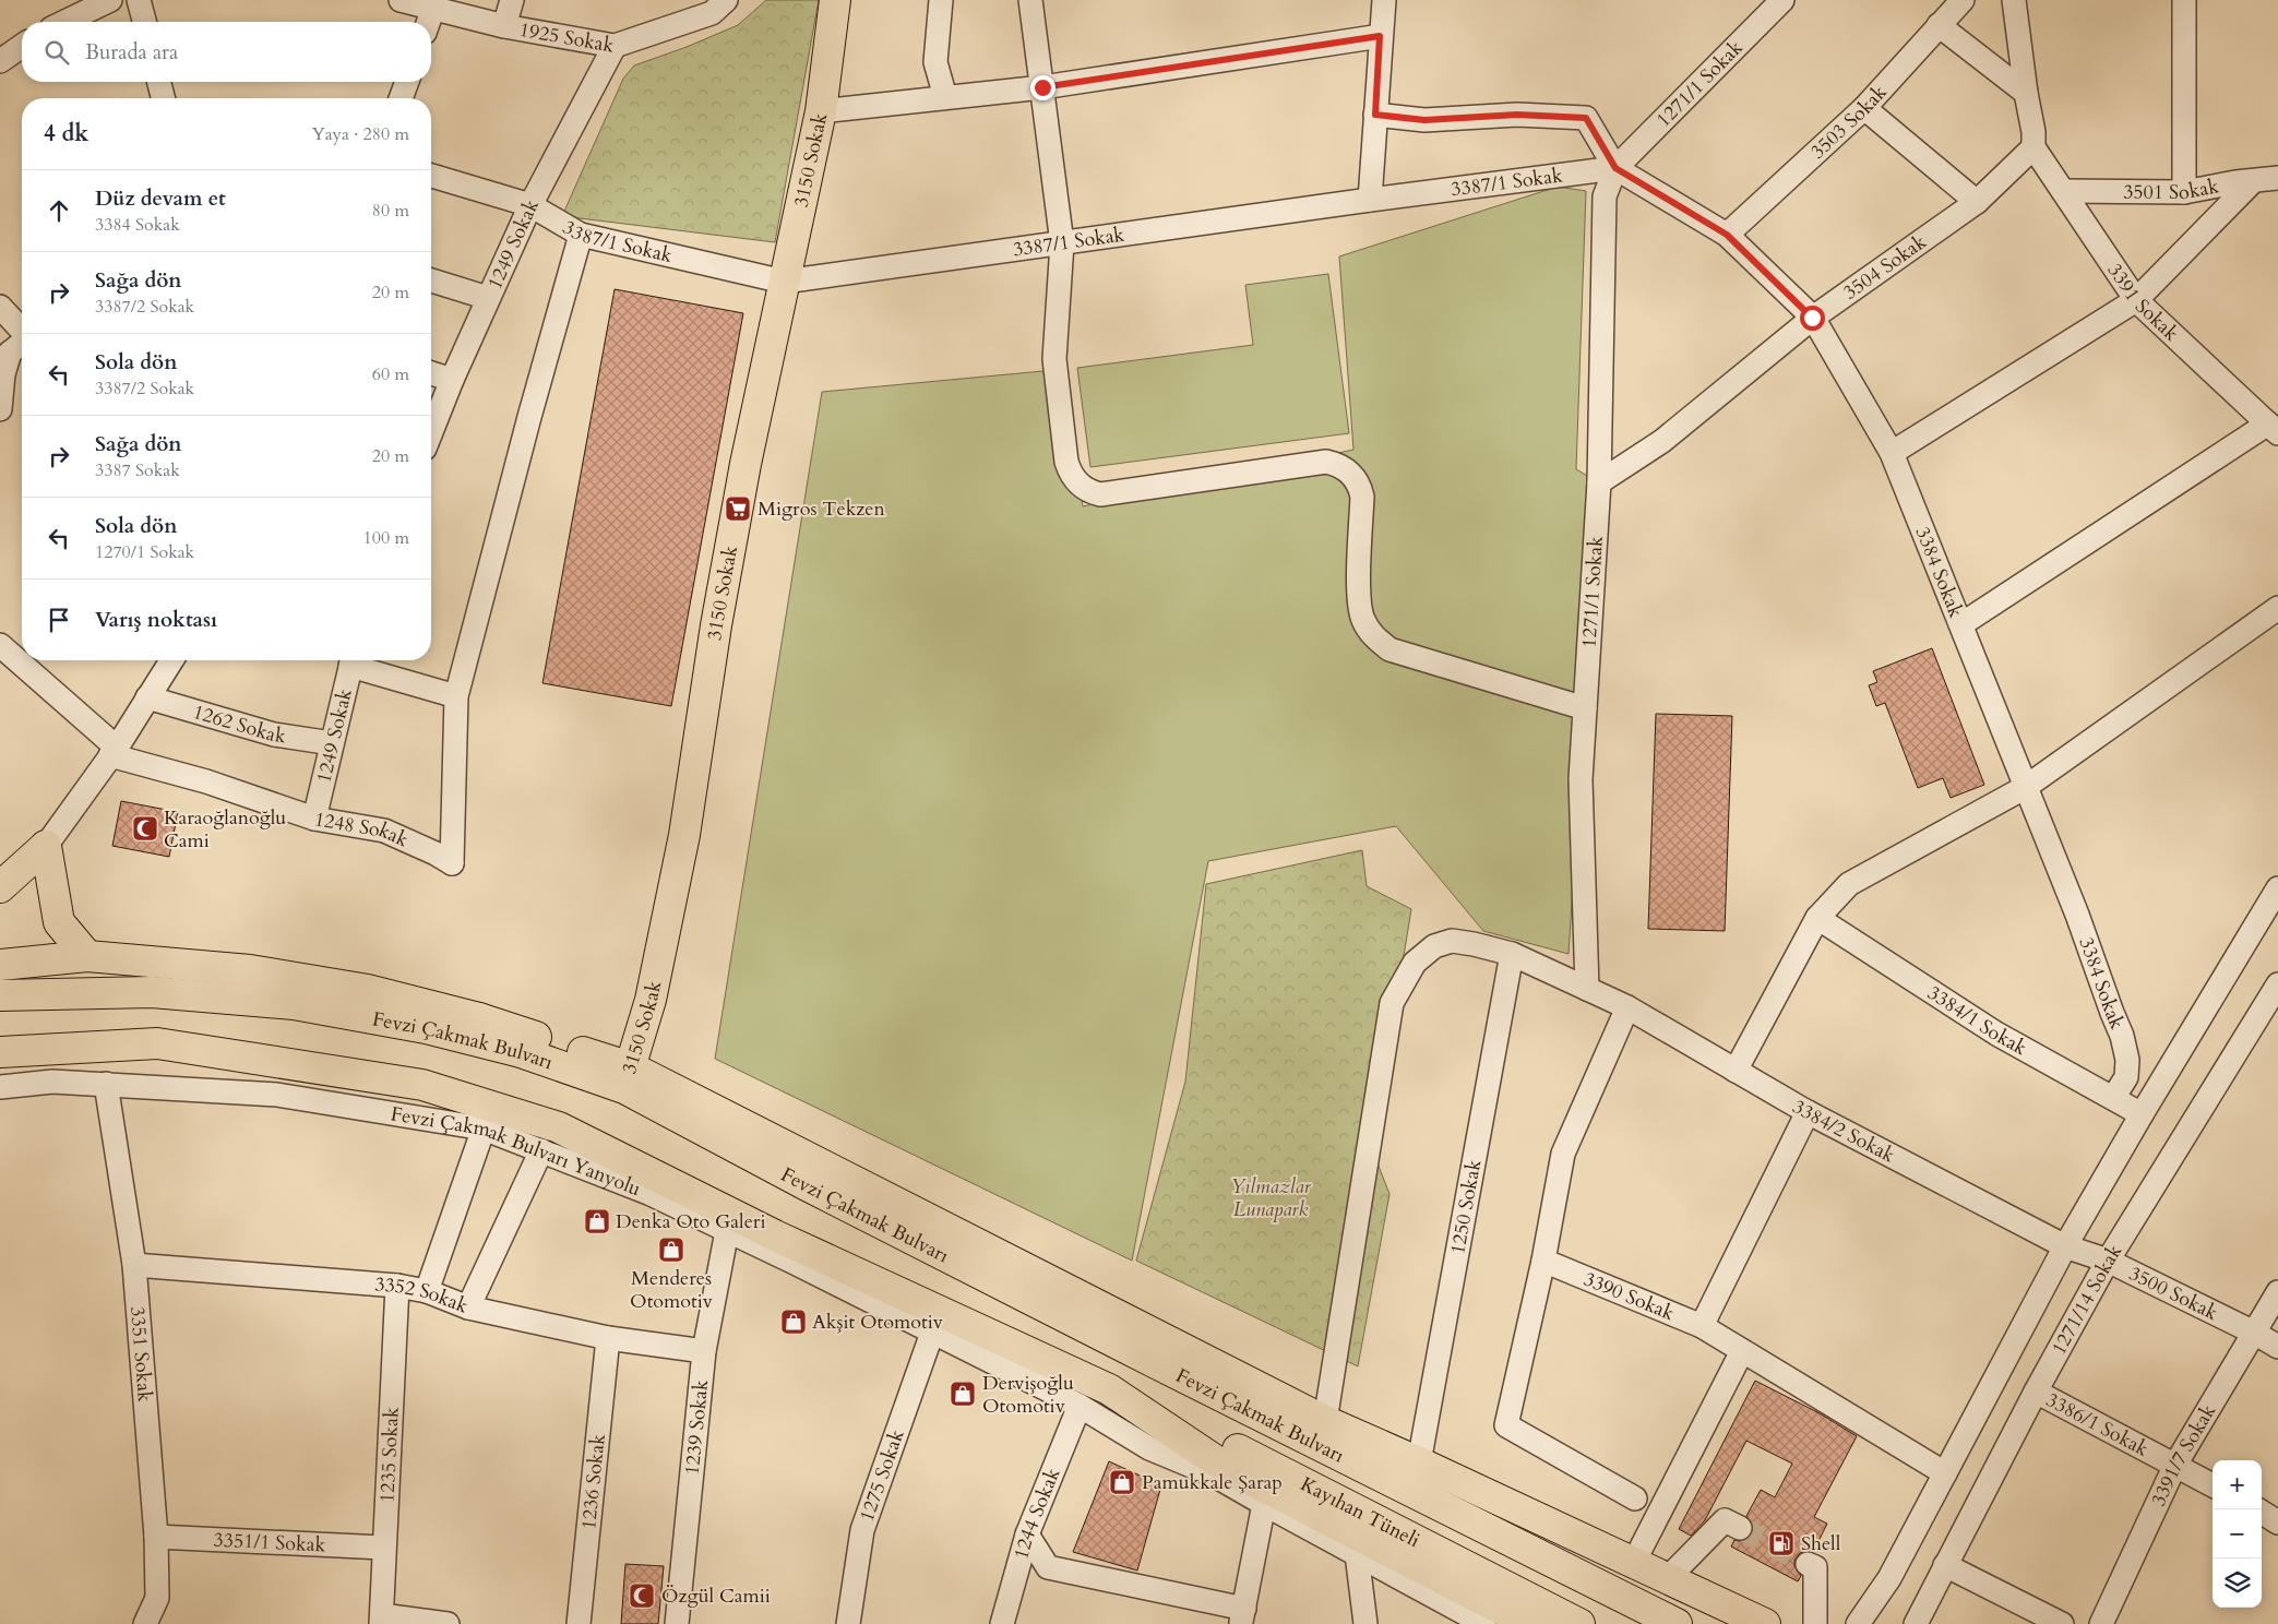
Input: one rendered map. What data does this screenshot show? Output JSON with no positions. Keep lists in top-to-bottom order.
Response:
{
  "streets": {
    "main road": ["3150 Sokak", "Fevzi Çakmak Bulvarı", "Kayıhan Tüneli"],
    "street": [
      "1925 Sokak",
      "1271/1 Sokak",
      "3503 Sokak",
      "3387/1 Sokak",
      "3501 Sokak",
      "1249 Sokak",
      "3504 Sokak",
      "3391 Sokak",
      "3384 Sokak",
      "1262 Sokak",
      "1248 Sokak",
      "3384/1 Sokak",
      "3384/2 Sokak",
      "Fevzi Çakmak Bulvarı Yanyolu",
      "1250 Sokak",
      "3500 Sokak",
      "3352 Sokak",
      "3390 Sokak",
      "1271/14 Sokak",
      "3351 Sokak",
      "3386/1 Sokak",
      "1239 Sokak",
      "1235 Sokak",
      "3391/7 Sokak",
      "1275 Sokak",
      "1236 Sokak",
      "1244 Sokak",
      "3351/1 Sokak"
    ]
  },
  "crossings": [
    ["1925 Sokak", "1249 Sokak"],
    ["1271/1 Sokak", "3387/1 Sokak"],
    ["1271/1 Sokak", "3504 Sokak"],
    ["1271/1 Sokak", "3384 Sokak"],
    ["1271/1 Sokak", "3384/2 Sokak"],
    ["3503 Sokak", "3384 Sokak"],
    ["3150 Sokak", "3387/1 Sokak"],
    ["3150 Sokak", "Fevzi Çakmak Bulvarı"],
    ["3387/1 Sokak", "1249 Sokak"],
    ["3387/1 Sokak", "3384 Sokak"],
    ["3501 Sokak", "3391 Sokak"],
    ["1249 Sokak", "1262 Sokak"],
    ["1249 Sokak", "1248 Sokak"],
    ["3504 Sokak", "3391 Sokak"],
    ["3504 Sokak", "3384 Sokak"],
    ["3384 Sokak", "3384/1 Sokak"],
    ["3384/2 Sokak", "1250 Sokak"],
    ["3384/2 Sokak", "3500 Sokak"],
    ["Fevzi Çakmak Bulvarı Yanyolu", "3351 Sokak"],
    ["Fevzi Çakmak Bulvarı Yanyolu", "1239 Sokak"],
    ["Fevzi Çakmak Bulvarı Yanyolu", "1275 Sokak"],
    ["Fevzi Çakmak Bulvarı Yanyolu", "1244 Sokak"],
    ["3500 Sokak", "1271/14 Sokak"],
    ["3500 Sokak", "3391/7 Sokak"],
    ["3352 Sokak", "3351 Sokak"],
    ["3352 Sokak", "1239 Sokak"],
    ["3352 Sokak", "1235 Sokak"],
    ["3352 Sokak", "1236 Sokak"],
    ["1271/14 Sokak", "3386/1 Sokak"],
    ["3351 Sokak", "3351/1 Sokak"],
    ["3386/1 Sokak", "3391/7 Sokak"],
    ["1235 Sokak", "3351/1 Sokak"]
  ],
  "parks": ["Yılmazlar Lunapark"],
  "places": {
    "supermarket": ["Migros Tekzen"],
    "mosque": ["Karaoğlanoğlu Cami", "Özgül Camii"],
    "shop": [
      "Denka Oto Galeri",
      "Menderes Otomotiv",
      "Akşit Otomotiv",
      "Dervişoğlu Otomotiv",
      "Pamukkale Şarap"
    ],
    "fuel station": ["Shell"]
  },
  "page": {
    "search": "Burada ara",
    "heading": ["4 dk", "Yaya · 280 m"],
    "list": [
      ["Düz devam et", "3384 Sokak", "80 m"],
      ["Sağa dön", "3387/2 Sokak", "20 m"],
      ["Sola dön", "3387/2 Sokak", "60 m"],
      ["Sağa dön", "3387 Sokak", "20 m"],
      ["Sola dön", "1270/1 Sokak", "100 m"],
      "Varış noktası"
    ],
    "map_buttons": ["+", "−"]
  }
}
